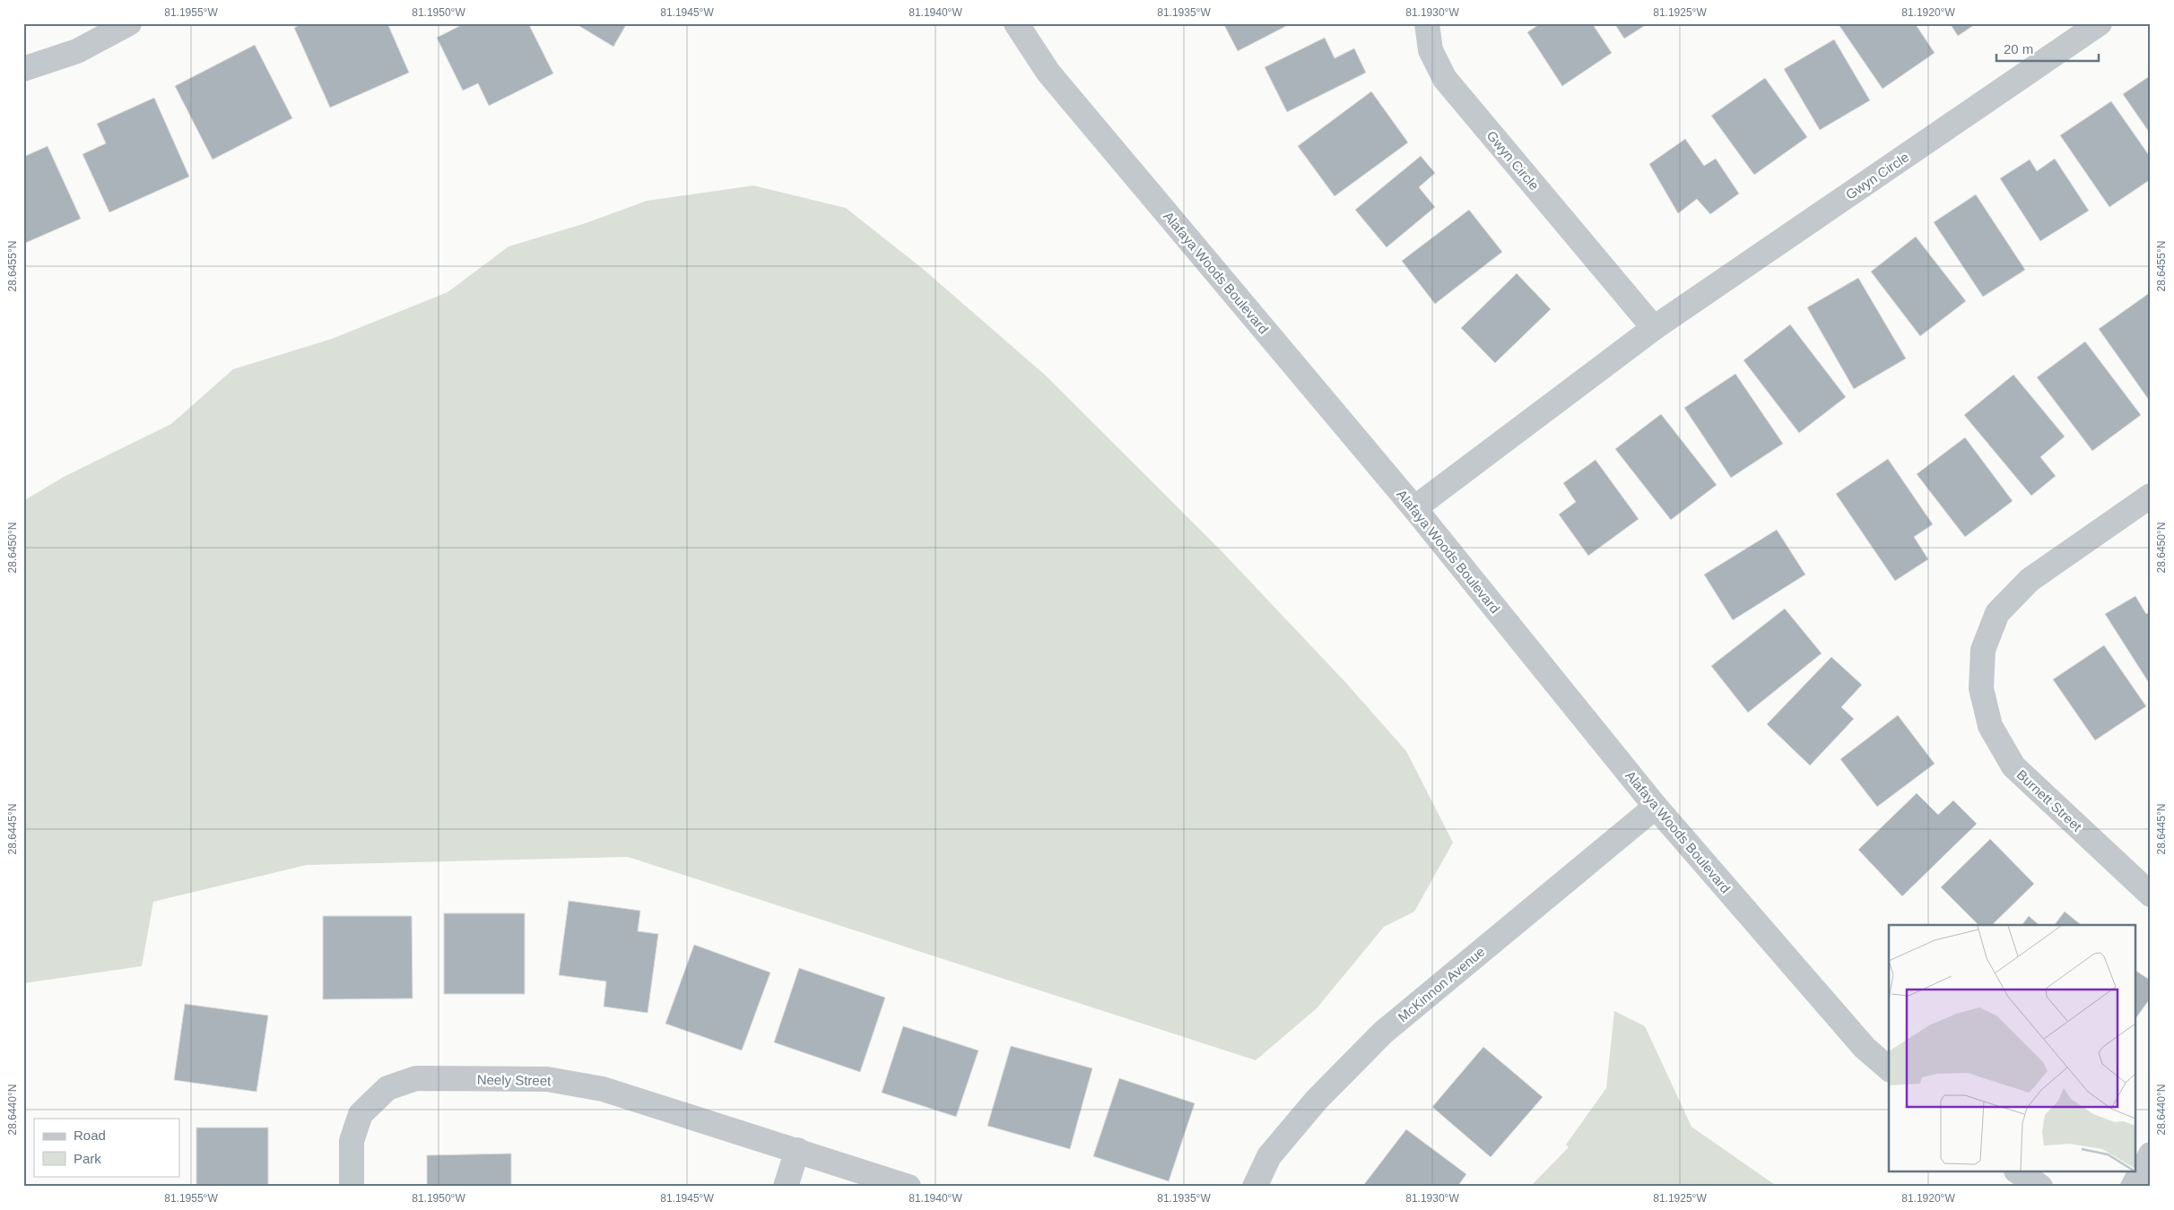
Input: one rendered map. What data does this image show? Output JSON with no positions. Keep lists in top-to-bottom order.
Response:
{
  "streets": {
    "street": [
      "Gwyn Circle",
      "Alafaya Woods Boulevard",
      "Burnett Street",
      "McKinnon Avenue",
      "Neely Street"
    ]
  },
  "crossings": [
    ["Gwyn Circle", "Alafaya Woods Boulevard"],
    ["Alafaya Woods Boulevard", "McKinnon Avenue"]
  ],
  "legend": ["Road", "Park"],
  "scale_bar": "20 m",
  "coordinates": [
    "81.1955°W",
    "81.1950°W",
    "81.1945°W",
    "81.1940°W",
    "81.1935°W",
    "81.1930°W",
    "81.1925°W",
    "81.1920°W",
    "28.6455°N",
    "28.6450°N",
    "28.6445°N",
    "28.6440°N"
  ]
}
